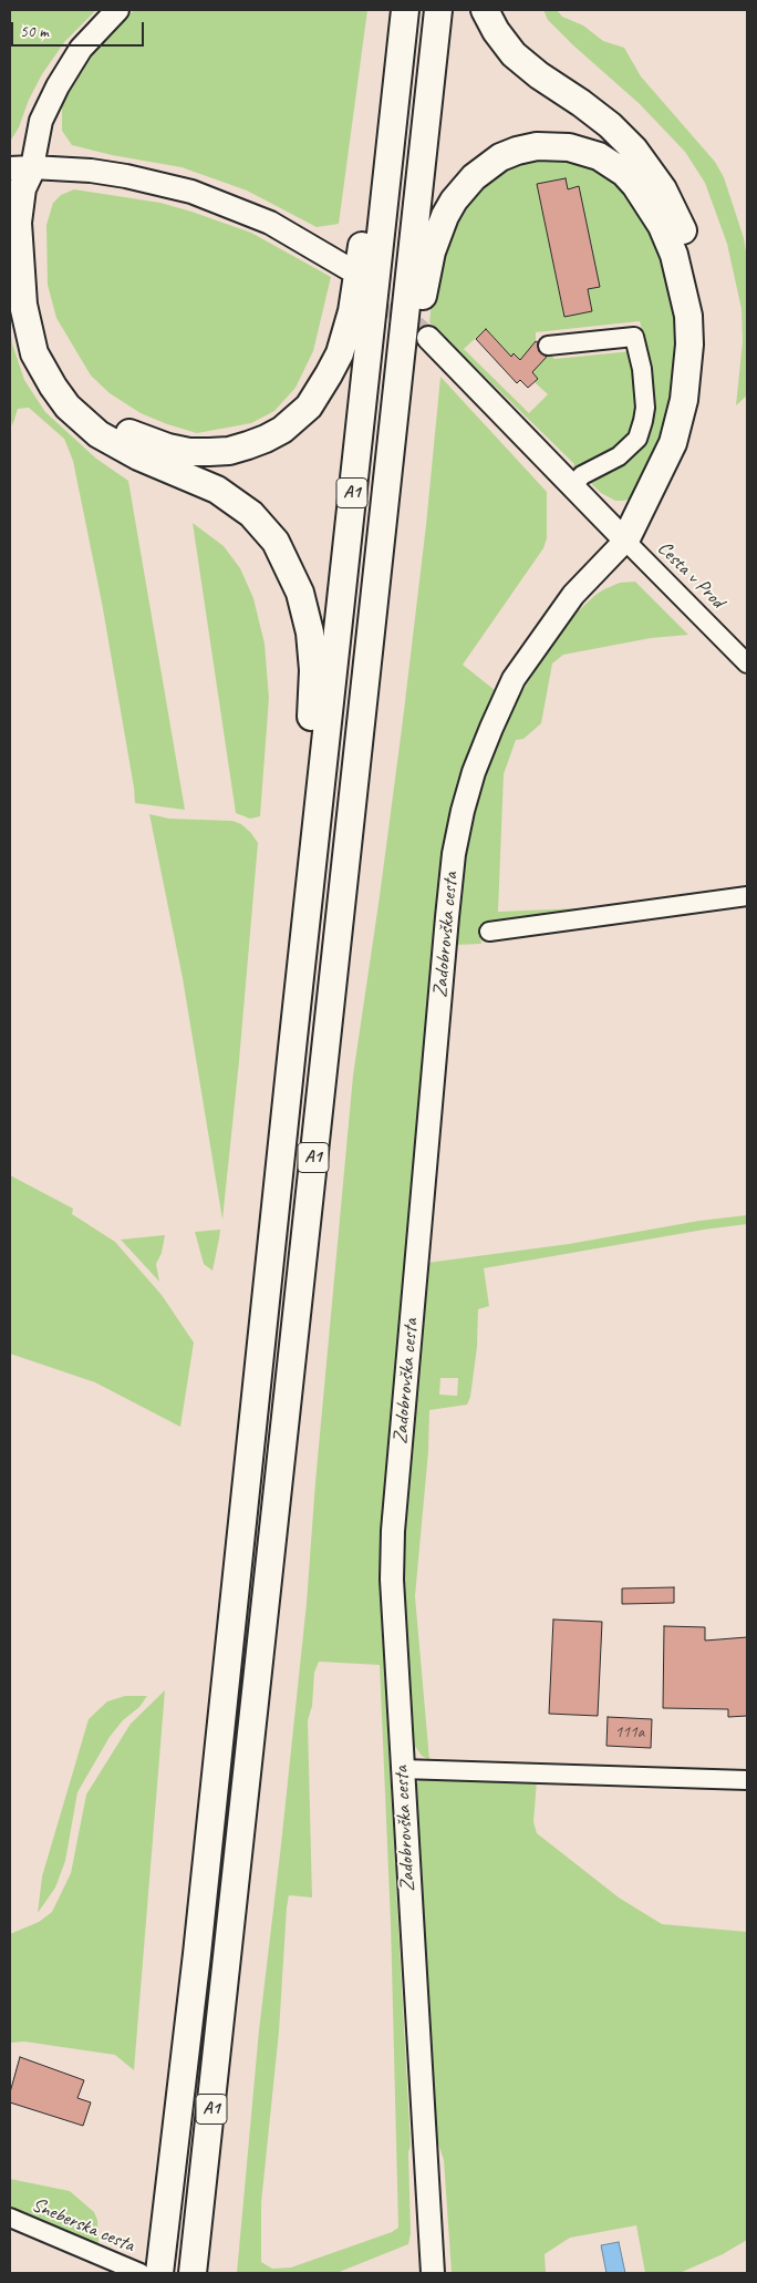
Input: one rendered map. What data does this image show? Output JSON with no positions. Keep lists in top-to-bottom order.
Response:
{
  "streets": {
    "highway": ["A1"],
    "main road": ["Zadobrovška cesta"],
    "street": ["Cesta v Prod", "Sneberska cesta"]
  },
  "crossings": [
    ["Cesta v Prod", "Zadobrovška cesta"]
  ],
  "house_numbers": ["111a"],
  "scale_bar": "50 m"
}
